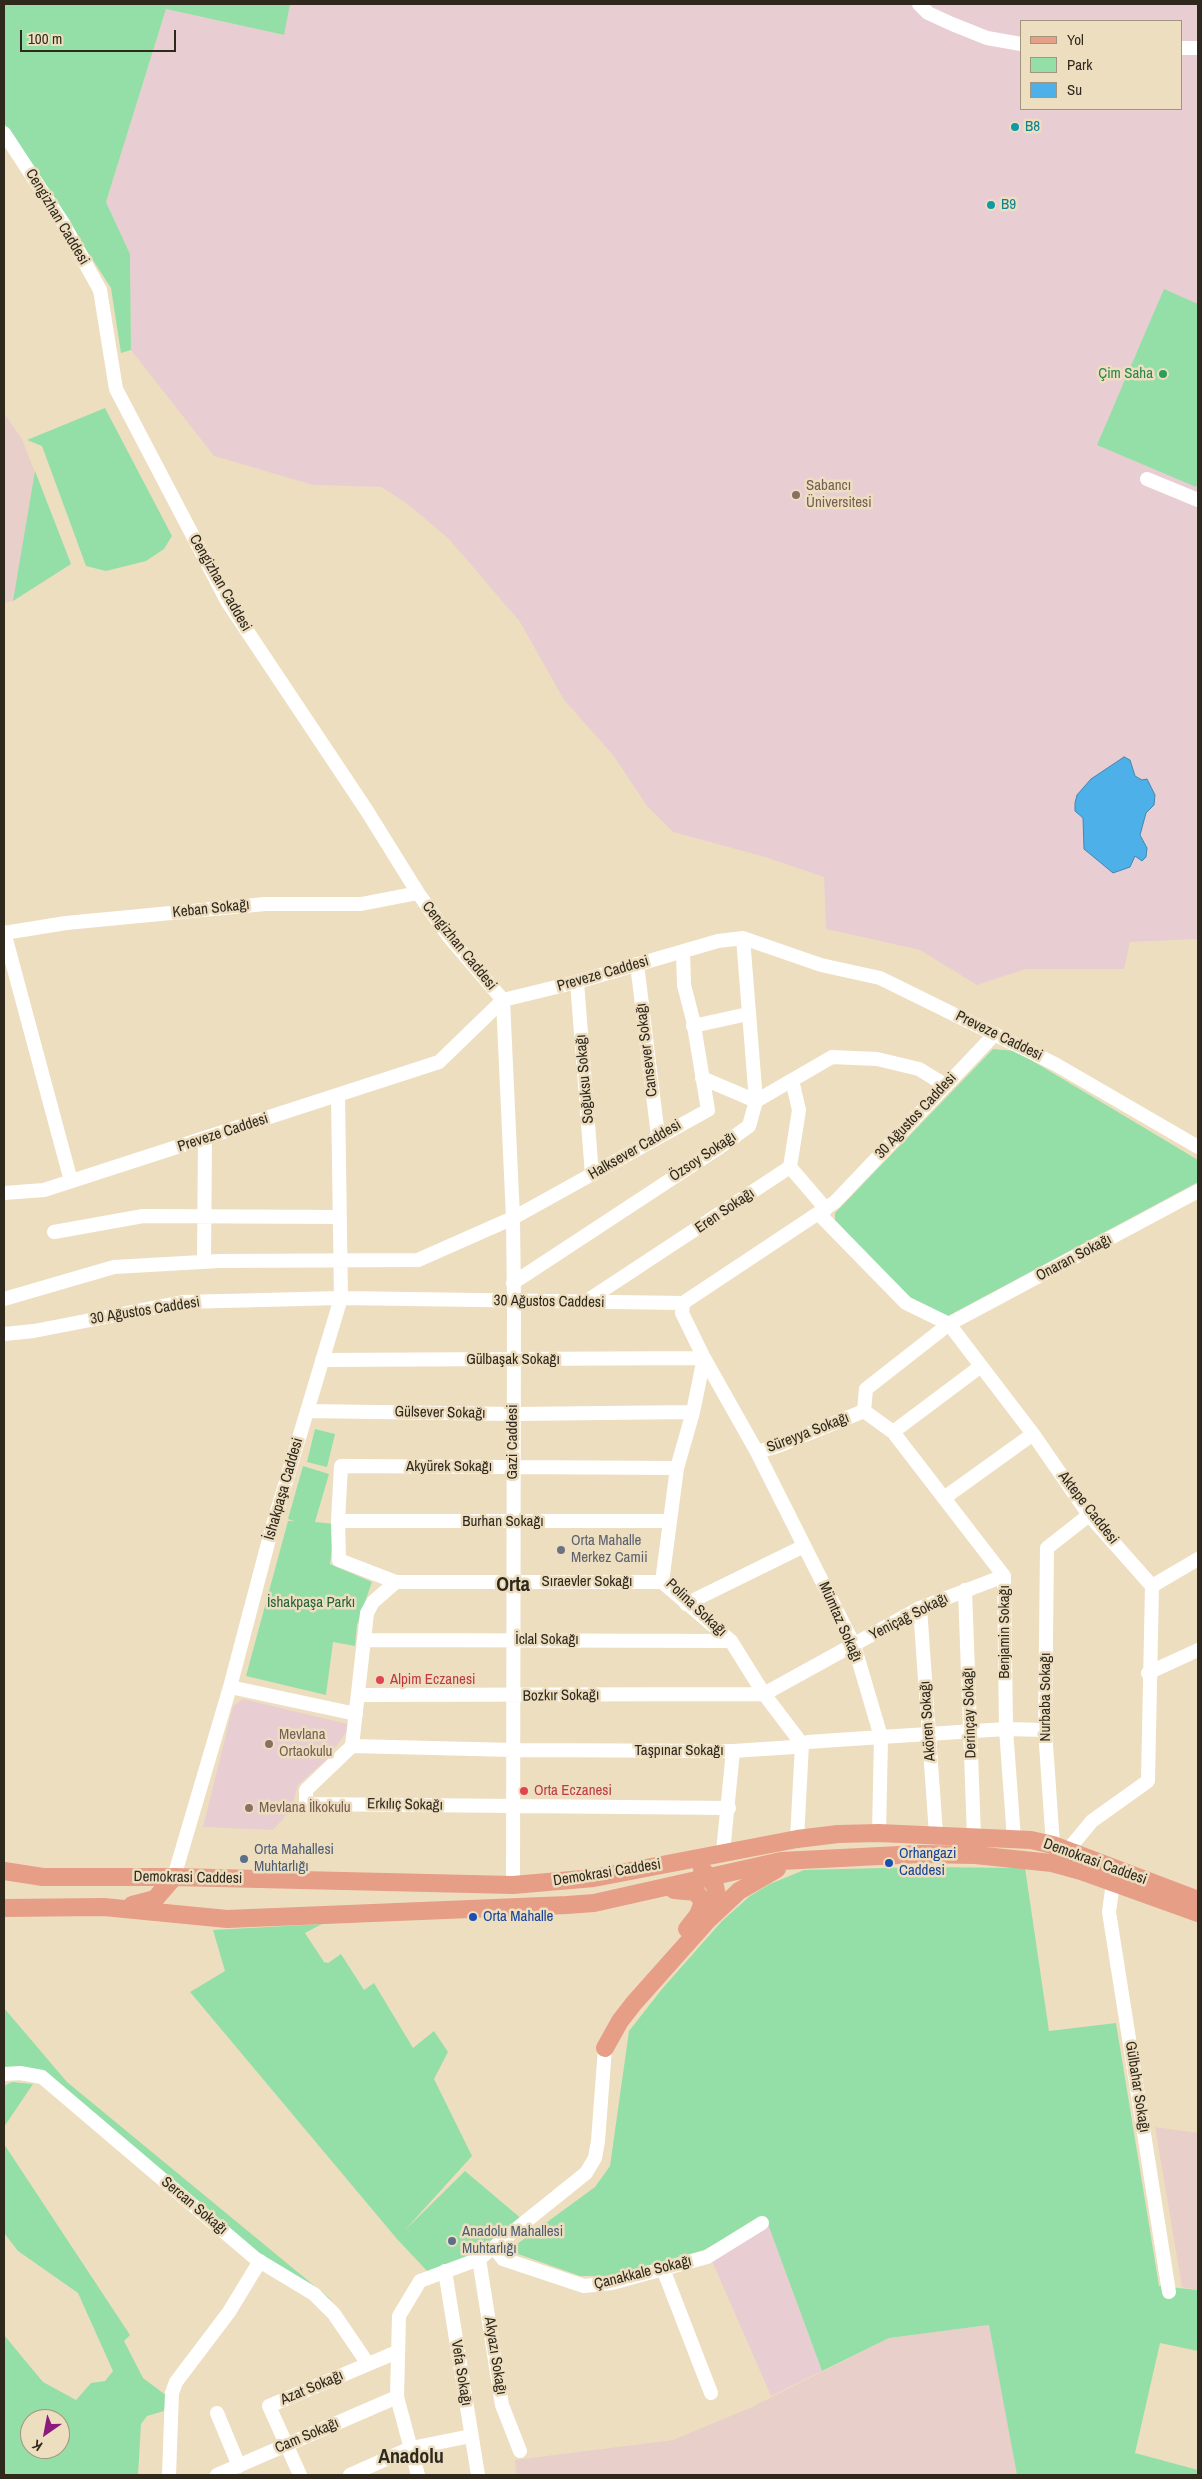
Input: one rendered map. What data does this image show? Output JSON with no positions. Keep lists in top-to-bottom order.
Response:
{
  "streets": {
    "main road": ["Demokrasi Caddesi"],
    "street": [
      "Cengizhan Caddesi",
      "Keban Sokağı",
      "Preveze Caddesi",
      "Cansever Sokağı",
      "Soğuksu Sokağı",
      "30 Ağustos Caddesi",
      "Halksever Caddesi",
      "Özsoy Sokağı",
      "Eren Sokağı",
      "Onaran Sokağı",
      "Gülbaşak Sokağı",
      "Gülsever Sokağı",
      "Süreyya Sokağı",
      "Gazi Caddesi",
      "Akyürek Sokağı",
      "İshakpaşa Caddesi",
      "Aktepe Caddesi",
      "Burhan Sokağı",
      "Sıraevler Sokağı",
      "Polina Sokağı",
      "Yeniçağ Sokağı",
      "Mümtaz Sokağı",
      "Benjamin Sokağı",
      "İclal Sokağı",
      "Bozkır Sokağı",
      "Nurbaba Sokağı",
      "Derinçay Sokağı",
      "Akören Sokağı",
      "Taşpınar Sokağı",
      "Erkılıç Sokağı",
      "Gülbahar Sokağı",
      "Sercan Sokağı",
      "Çanakkale Sokağı",
      "Akyazı Sokağı",
      "Vefa Sokağı",
      "Azat Sokağı",
      "Cam Sokağı"
    ]
  },
  "crossings": [
    ["Cengizhan Caddesi", "Keban Sokağı"],
    ["Cengizhan Caddesi", "Preveze Caddesi"],
    ["Cengizhan Caddesi", "Gazi Caddesi"],
    ["Preveze Caddesi", "Cansever Sokağı"],
    ["Preveze Caddesi", "Soğuksu Sokağı"],
    ["Preveze Caddesi", "30 Ağustos Caddesi"],
    ["Preveze Caddesi", "Halksever Caddesi"],
    ["Preveze Caddesi", "Gazi Caddesi"],
    ["Preveze Caddesi", "İshakpaşa Caddesi"],
    ["Cansever Sokağı", "Halksever Caddesi"],
    ["Soğuksu Sokağı", "Halksever Caddesi"],
    ["30 Ağustos Caddesi", "Eren Sokağı"],
    ["30 Ağustos Caddesi", "Gazi Caddesi"],
    ["30 Ağustos Caddesi", "İshakpaşa Caddesi"],
    ["30 Ağustos Caddesi", "Aktepe Caddesi"],
    ["Halksever Caddesi", "Gazi Caddesi"],
    ["Halksever Caddesi", "İshakpaşa Caddesi"],
    ["Özsoy Sokağı", "Gazi Caddesi"],
    ["Eren Sokağı", "Aktepe Caddesi"],
    ["Onaran Sokağı", "Süreyya Sokağı"],
    ["Onaran Sokağı", "Aktepe Caddesi"],
    ["Gülbaşak Sokağı", "Gazi Caddesi"],
    ["Gülbaşak Sokağı", "İshakpaşa Caddesi"],
    ["Gülbaşak Sokağı", "Polina Sokağı"],
    ["Gülbaşak Sokağı", "Mümtaz Sokağı"],
    ["Gülsever Sokağı", "Gazi Caddesi"],
    ["Gülsever Sokağı", "İshakpaşa Caddesi"],
    ["Gülsever Sokağı", "Polina Sokağı"],
    ["Süreyya Sokağı", "Mümtaz Sokağı"],
    ["Süreyya Sokağı", "Benjamin Sokağı"],
    ["Gazi Caddesi", "Akyürek Sokağı"],
    ["Gazi Caddesi", "Burhan Sokağı"],
    ["Gazi Caddesi", "Sıraevler Sokağı"],
    ["Gazi Caddesi", "İclal Sokağı"],
    ["Gazi Caddesi", "Bozkır Sokağı"],
    ["Gazi Caddesi", "Taşpınar Sokağı"],
    ["Gazi Caddesi", "Erkılıç Sokağı"],
    ["Gazi Caddesi", "Demokrasi Caddesi"],
    ["Akyürek Sokağı", "Sıraevler Sokağı"],
    ["Akyürek Sokağı", "Polina Sokağı"],
    ["İshakpaşa Caddesi", "Demokrasi Caddesi"],
    ["Aktepe Caddesi", "Nurbaba Sokağı"],
    ["Burhan Sokağı", "Sıraevler Sokağı"],
    ["Burhan Sokağı", "Polina Sokağı"],
    ["Sıraevler Sokağı", "Polina Sokağı"],
    ["Polina Sokağı", "Yeniçağ Sokağı"],
    ["Polina Sokağı", "Mümtaz Sokağı"],
    ["Polina Sokağı", "İclal Sokağı"],
    ["Polina Sokağı", "Bozkır Sokağı"],
    ["Polina Sokağı", "Taşpınar Sokağı"],
    ["Yeniçağ Sokağı", "Mümtaz Sokağı"],
    ["Yeniçağ Sokağı", "Benjamin Sokağı"],
    ["Yeniçağ Sokağı", "Bozkır Sokağı"],
    ["Yeniçağ Sokağı", "Derinçay Sokağı"],
    ["Yeniçağ Sokağı", "Akören Sokağı"],
    ["Mümtaz Sokağı", "Taşpınar Sokağı"],
    ["Mümtaz Sokağı", "Demokrasi Caddesi"],
    ["Benjamin Sokağı", "Taşpınar Sokağı"],
    ["Benjamin Sokağı", "Demokrasi Caddesi"],
    ["Nurbaba Sokağı", "Taşpınar Sokağı"],
    ["Nurbaba Sokağı", "Demokrasi Caddesi"],
    ["Derinçay Sokağı", "Taşpınar Sokağı"],
    ["Derinçay Sokağı", "Demokrasi Caddesi"],
    ["Akören Sokağı", "Taşpınar Sokağı"],
    ["Akören Sokağı", "Demokrasi Caddesi"],
    ["Taşpınar Sokağı", "Erkılıç Sokağı"],
    ["Demokrasi Caddesi", "Gülbahar Sokağı"],
    ["Sercan Sokağı", "Azat Sokağı"],
    ["Azat Sokağı", "Cam Sokağı"]
  ],
  "districts": ["Orta", "Anadolu"],
  "parks": ["İshakpaşa Parkı"],
  "places": [
    "B8",
    "B9",
    "Çim Saha",
    "Sabancı Üniversitesi",
    "Orta Mahalle Merkez Camii",
    "Alpim Eczanesi",
    "Mevlana Ortaokulu",
    "Orta Eczanesi",
    "Mevlana İlkokulu",
    "Orta Mahallesi Muhtarlığı",
    "Orhangazi Caddesi",
    "Orta Mahalle",
    "Anadolu Mahallesi Muhtarlığı"
  ],
  "legend": ["Yol", "Park", "Su"],
  "scale_bar": "100 m",
  "north": "bottom left"
}
